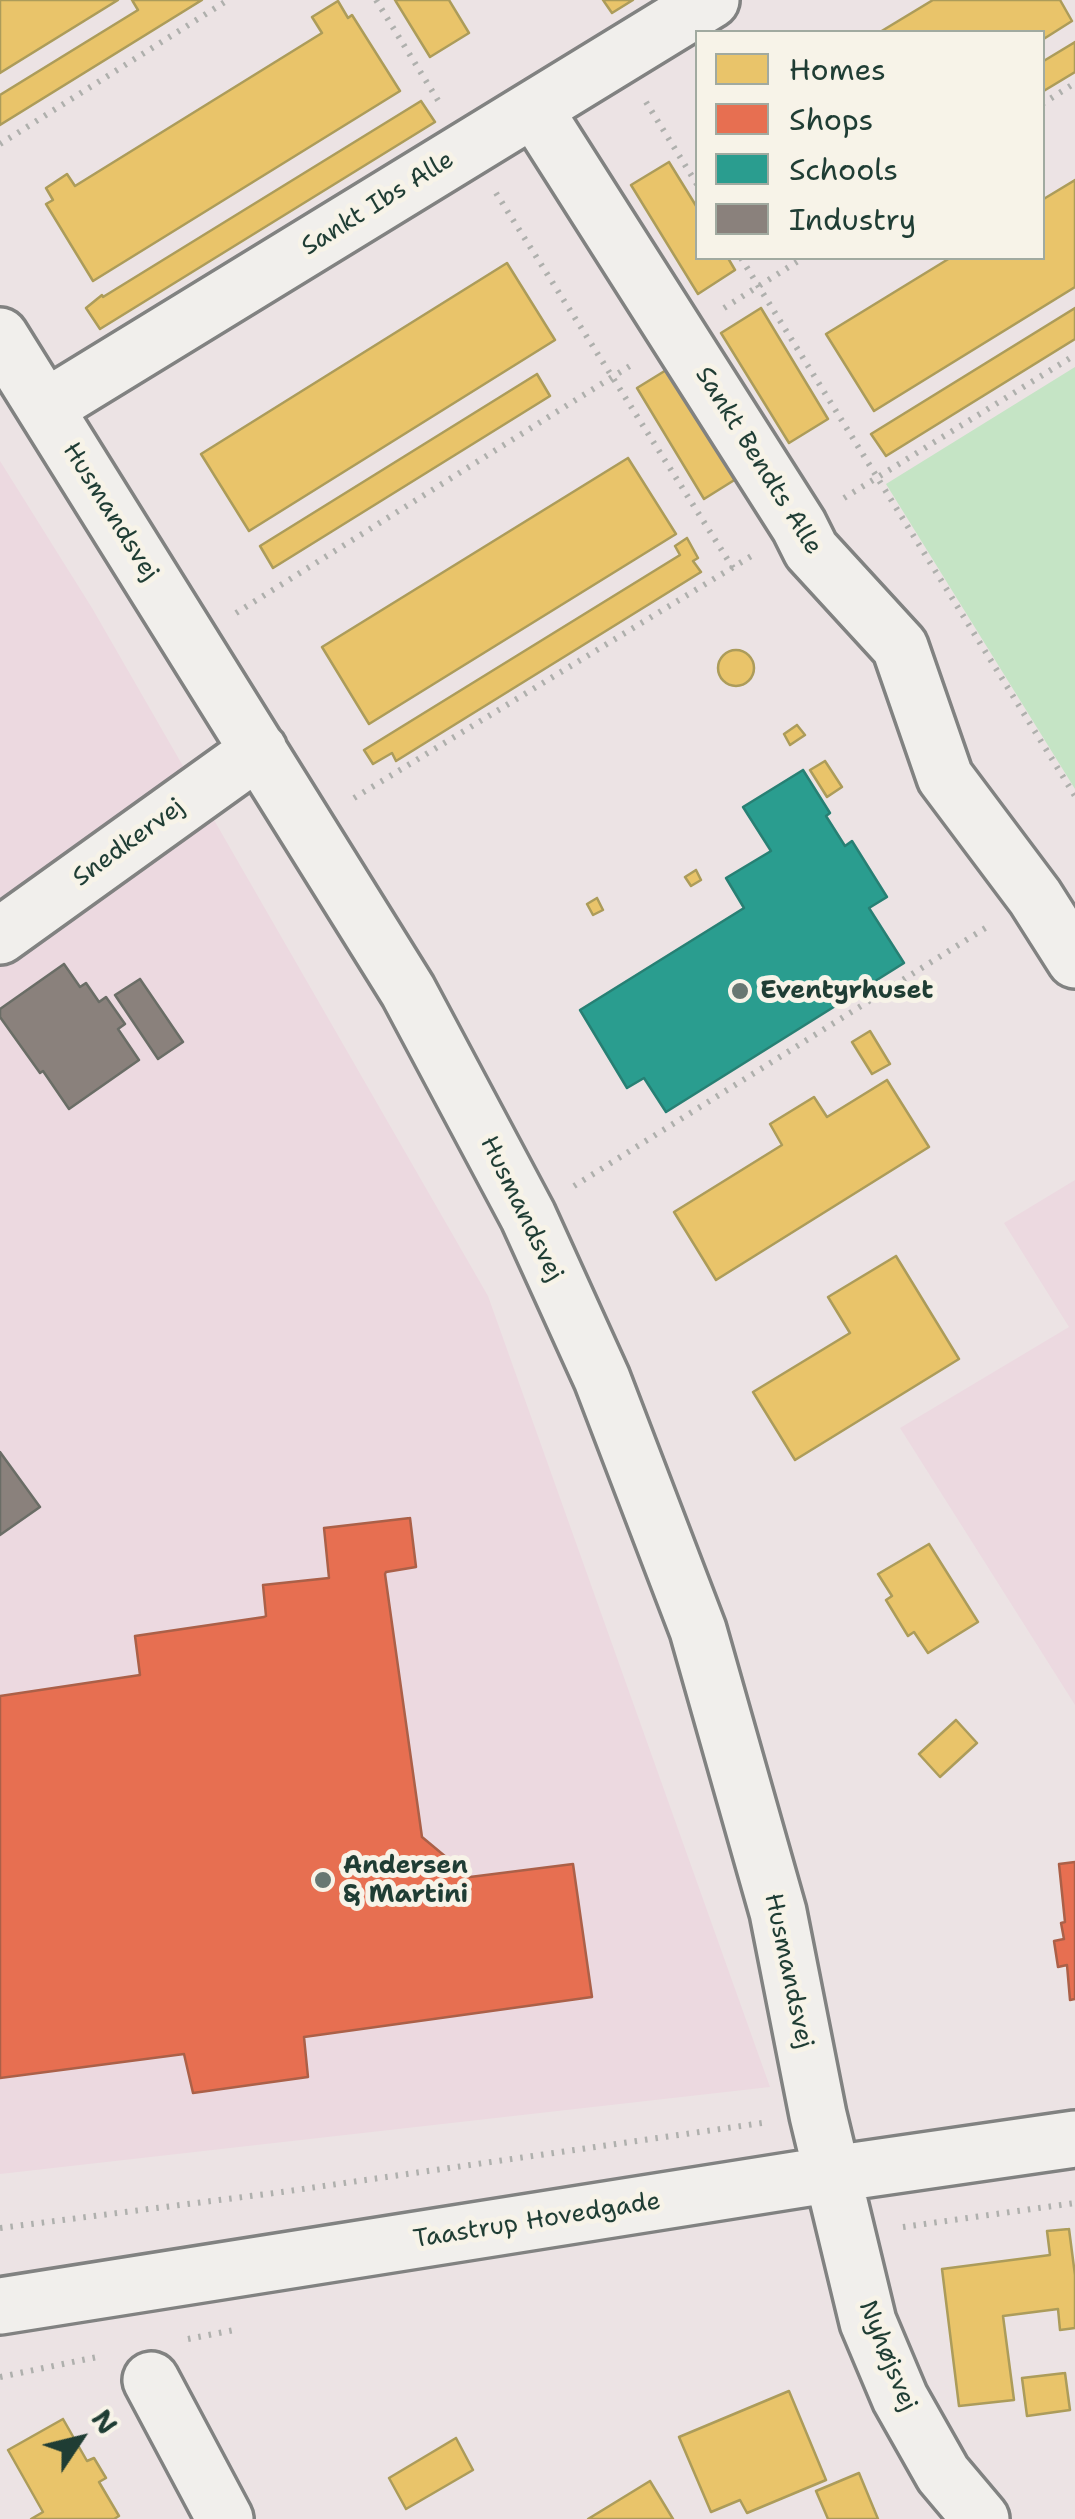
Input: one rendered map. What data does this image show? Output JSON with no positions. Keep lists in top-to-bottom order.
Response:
{
  "streets": {
    "street": [
      "Sankt Ibs Alle",
      "Sankt Bendts Alle",
      "Husmandsvej",
      "Snedkervej",
      "Taastrup Hovedgade",
      "Nyhøjsvej"
    ]
  },
  "crossings": [
    ["Sankt Ibs Alle", "Sankt Bendts Alle"],
    ["Sankt Ibs Alle", "Husmandsvej"],
    ["Husmandsvej", "Snedkervej"],
    ["Husmandsvej", "Taastrup Hovedgade"],
    ["Husmandsvej", "Nyhøjsvej"],
    ["Taastrup Hovedgade", "Nyhøjsvej"]
  ],
  "places": ["Eventyrhuset", "Andersen & Martini"],
  "legend": [
    "Homes",
    "Shops",
    "Schools",
    "Industry"
  ],
  "north": "top right"
}
